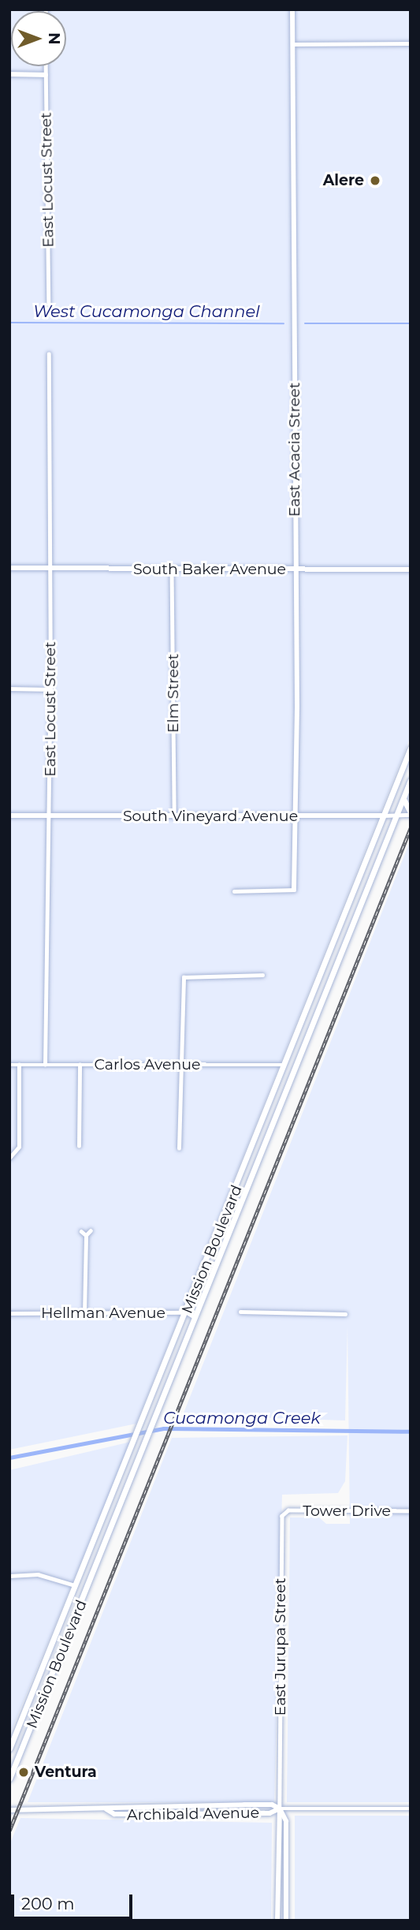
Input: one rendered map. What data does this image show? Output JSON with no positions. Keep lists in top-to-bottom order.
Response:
{
  "streets": {
    "main road": ["Mission Boulevard"],
    "street": [
      "East Locust Street",
      "East Acacia Street",
      "South Baker Avenue",
      "Elm Street",
      "South Vineyard Avenue",
      "Carlos Avenue",
      "Hellman Avenue",
      "Tower Drive",
      "East Jurupa Street",
      "Archibald Avenue"
    ]
  },
  "crossings": [
    ["East Locust Street", "South Baker Avenue"],
    ["East Locust Street", "South Vineyard Avenue"],
    ["East Locust Street", "Carlos Avenue"],
    ["East Acacia Street", "South Baker Avenue"],
    ["East Acacia Street", "South Vineyard Avenue"],
    ["South Baker Avenue", "Elm Street"],
    ["Elm Street", "South Vineyard Avenue"],
    ["South Vineyard Avenue", "Mission Boulevard"],
    ["Carlos Avenue", "Mission Boulevard"],
    ["Mission Boulevard", "Hellman Avenue"],
    ["Tower Drive", "East Jurupa Street"],
    ["East Jurupa Street", "Archibald Avenue"]
  ],
  "water": ["West Cucamonga Channel", "Cucamonga Creek"],
  "places": ["Alere", "Ventura"],
  "scale_bar": "200 m",
  "north": "right"
}
